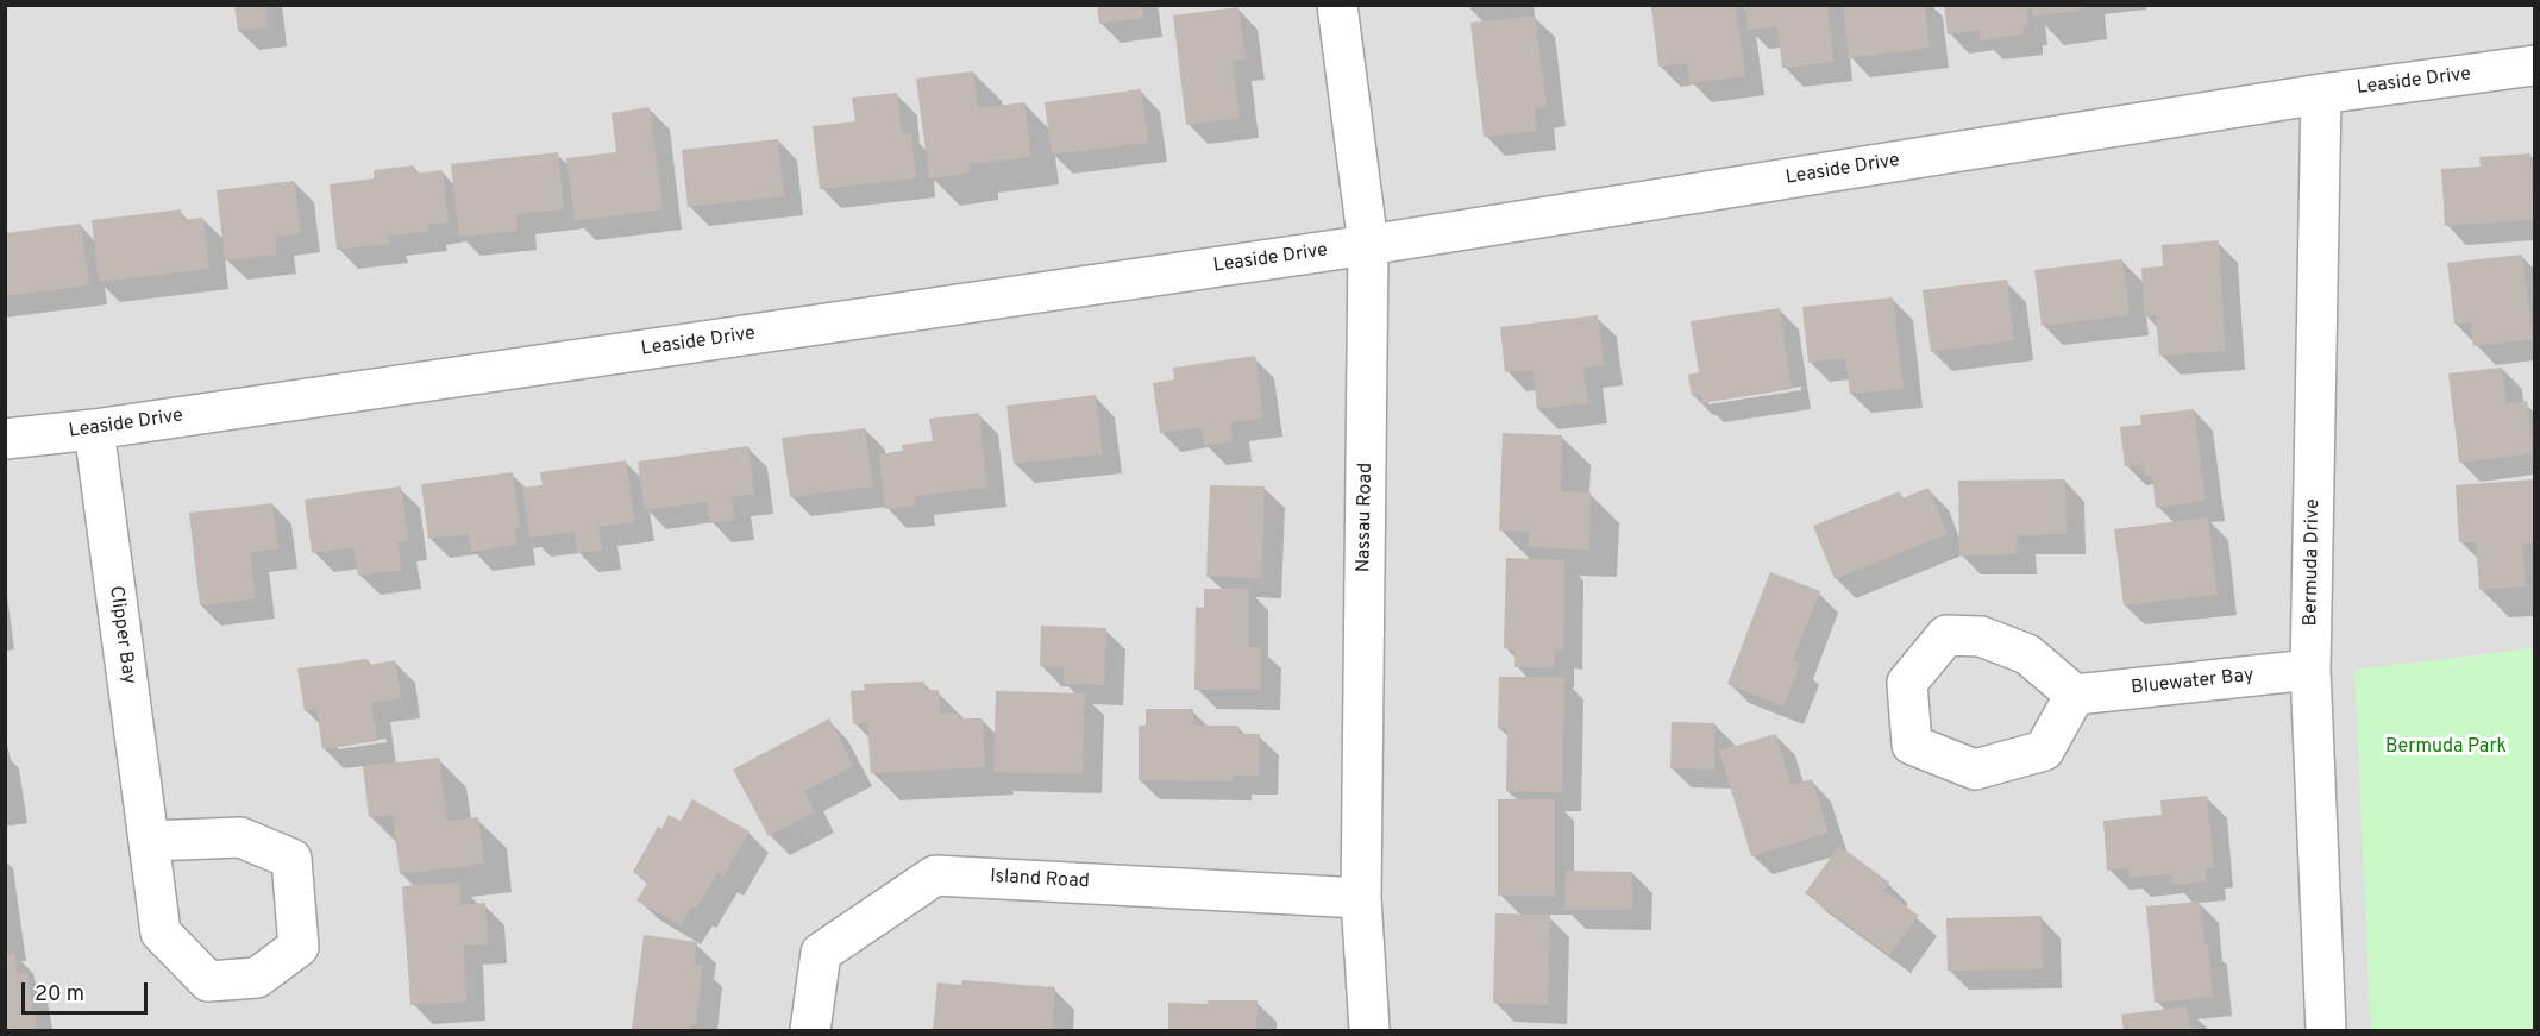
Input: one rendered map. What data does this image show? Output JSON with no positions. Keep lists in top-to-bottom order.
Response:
{
  "streets": {
    "street": [
      "Leaside Drive",
      "Nassau Road",
      "Bermuda Drive",
      "Clipper Bay",
      "Bluewater Bay",
      "Island Road"
    ]
  },
  "crossings": [
    ["Leaside Drive", "Nassau Road"],
    ["Leaside Drive", "Bermuda Drive"],
    ["Leaside Drive", "Clipper Bay"],
    ["Nassau Road", "Island Road"],
    ["Bermuda Drive", "Bluewater Bay"]
  ],
  "parks": ["Bermuda Park"],
  "scale_bar": "20 m"
}
